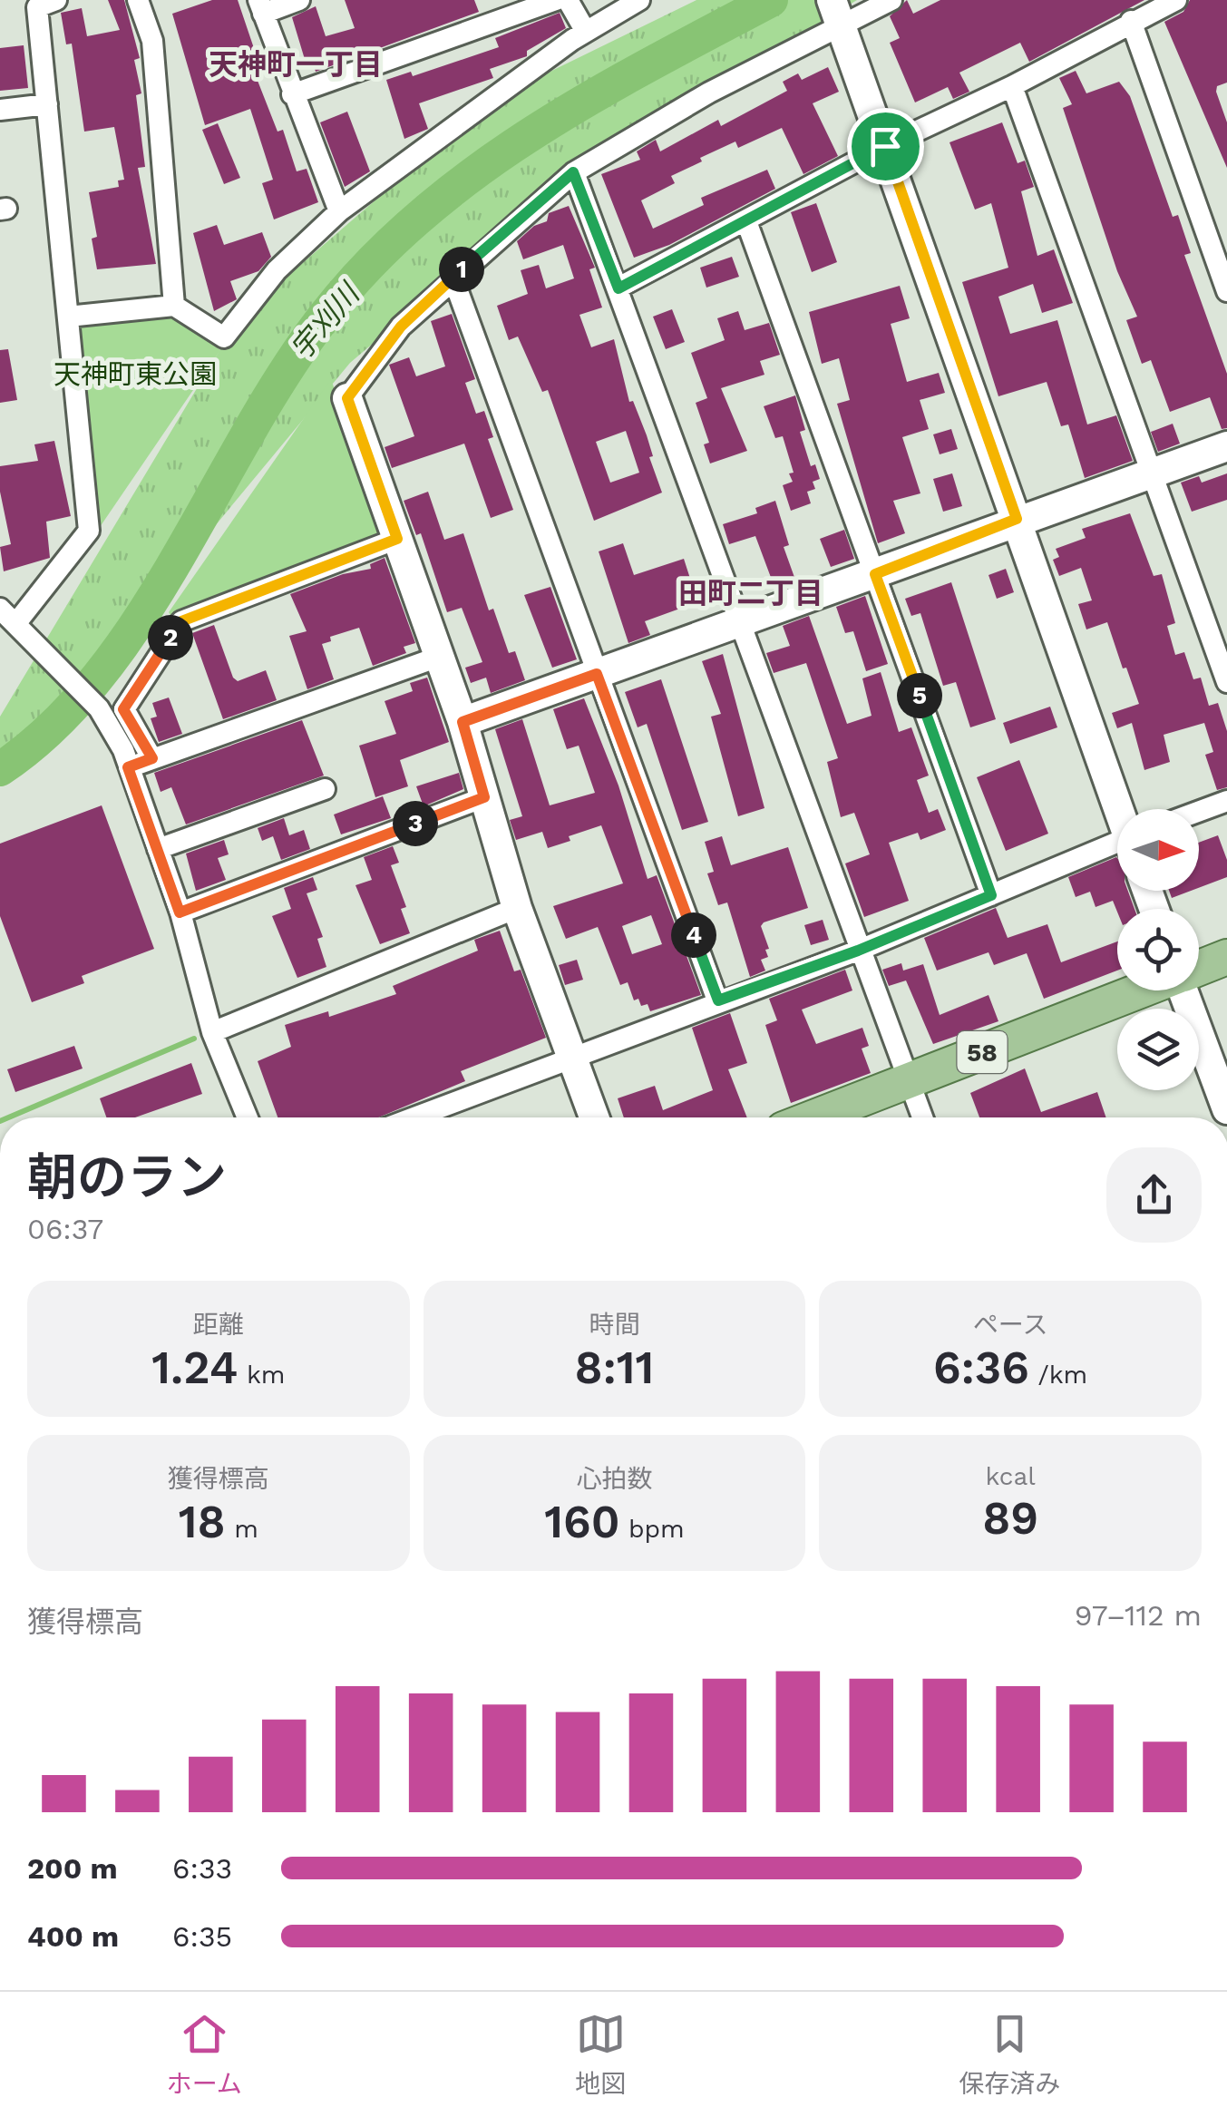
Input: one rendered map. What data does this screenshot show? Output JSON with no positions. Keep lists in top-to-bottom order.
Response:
{
  "streets": {
    "main road": ["58"]
  },
  "districts": ["天神町一丁目", "田町二丁目"],
  "water": ["宇刈川"],
  "parks": ["天神町東公園"],
  "north": "right",
  "page": {
    "pins": [
      "1",
      "2",
      "5",
      "3",
      "4"
    ],
    "heading": ["朝のラン", "06:37"],
    "stats": [
      ["距離", "1.24 km"],
      ["時間", "8:11"],
      ["ペース", "6:36 /km"],
      ["獲得標高", "18 m"],
      ["心拍数", "160 bpm"],
      ["kcal", "89"]
    ],
    "chart": ["獲得標高", "97–112 m"],
    "list": [
      {
        "name": "200 m",
        "note": "6:33"
      },
      {
        "name": "400 m",
        "note": "6:35"
      }
    ],
    "tabs": ["ホーム", "地図", "保存済み"]
  }
}
